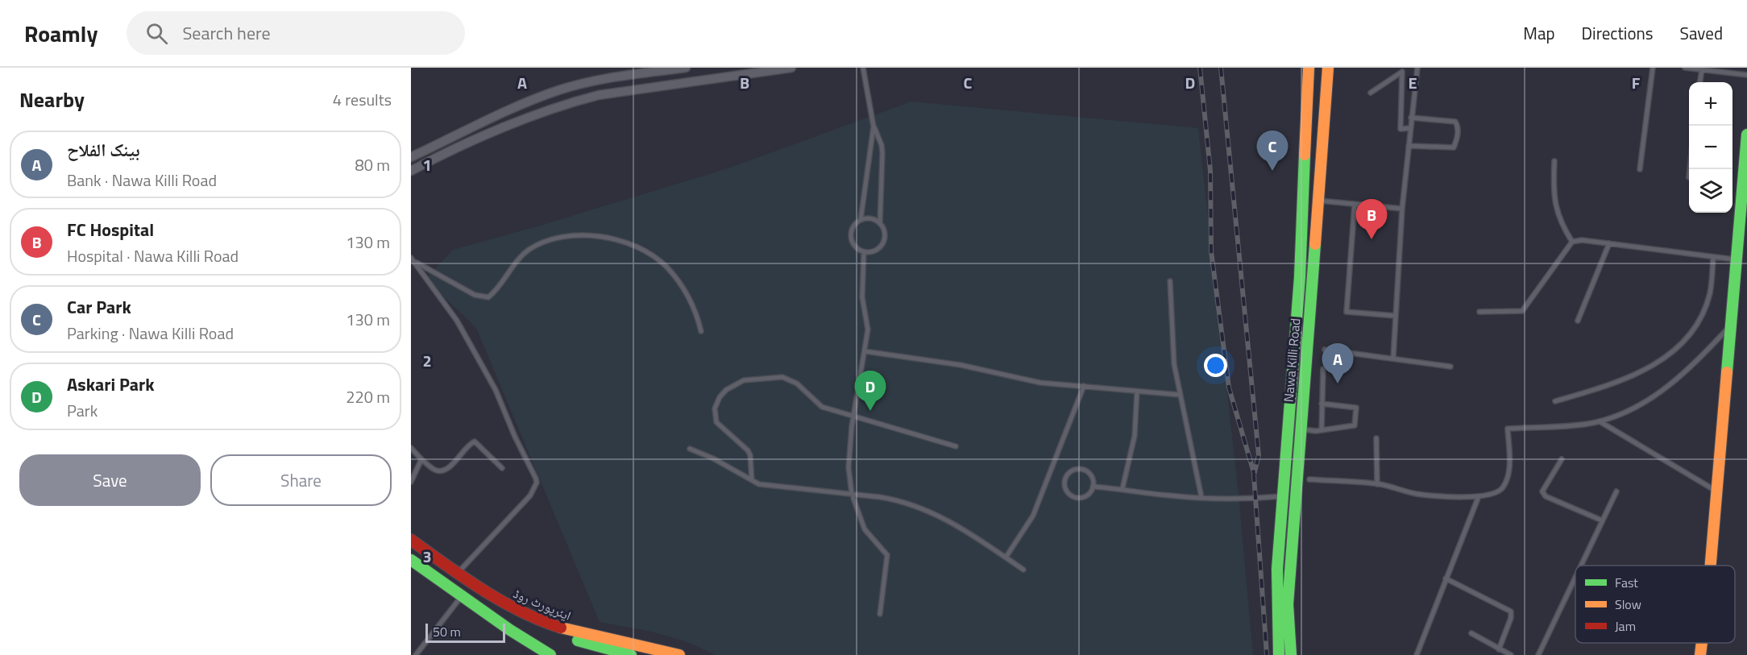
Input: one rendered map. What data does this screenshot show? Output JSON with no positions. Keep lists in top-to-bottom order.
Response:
{
  "streets": {
    "main road": ["Nawa Killi Road", "ایئرپورٹ روڈ"]
  },
  "legend": ["Fast", "Slow", "Jam"],
  "scale_bar": "50 m",
  "page": {
    "header": "Roamly",
    "search": "Search here",
    "nav": ["Map", "Directions", "Saved"],
    "heading": ["Nearby", "4 results"],
    "map_buttons": ["+", "−"],
    "list": [
      {
        "mark": "A",
        "name": "بینک الفلاح",
        "note": "Bank · Nawa Killi Road",
        "value": "80 m"
      },
      {
        "mark": "B",
        "name": "FC Hospital",
        "note": "Hospital · Nawa Killi Road",
        "value": "130 m"
      },
      {
        "mark": "C",
        "name": "Car Park",
        "note": "Parking · Nawa Killi Road",
        "value": "130 m"
      },
      {
        "mark": "D",
        "name": "Askari Park",
        "note": "Park",
        "value": "220 m"
      }
    ],
    "pins": [
      "C",
      "B",
      "A",
      "D"
    ],
    "buttons": ["Save", "Share"],
    "scale": "50 m"
  },
  "grid": {
    "columns": [
      "A",
      "B",
      "C",
      "D",
      "E",
      "F"
    ],
    "rows": ["1", "2", "3"]
  }
}
